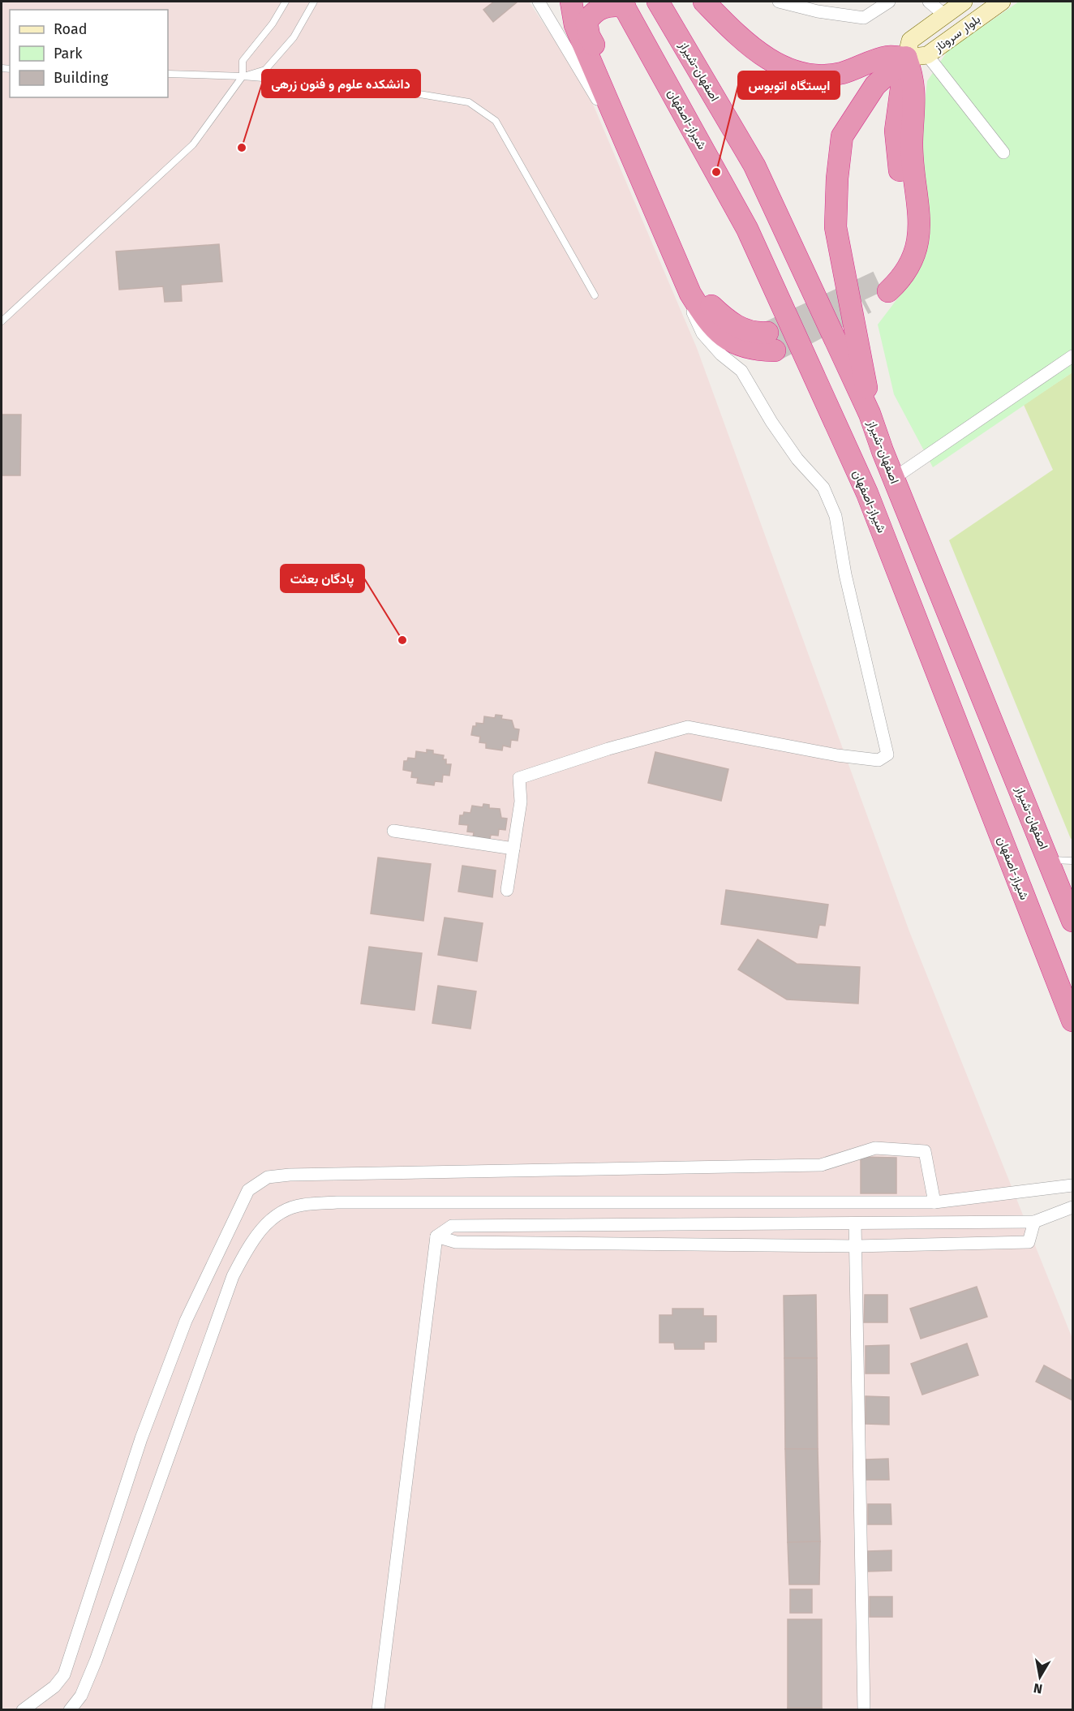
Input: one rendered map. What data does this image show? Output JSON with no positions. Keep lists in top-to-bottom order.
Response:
{
  "streets": {
    "highway": ["اصفهان-شیراز", "شیراز-اصفهان"],
    "street": ["بلوار سروناز"]
  },
  "places": ["دانشکده علوم و فنون زرهی", "ایستگاه اتوبوس", "پادگان بعثت"],
  "legend": ["Road", "Park", "Building"],
  "north": "bottom"
}
